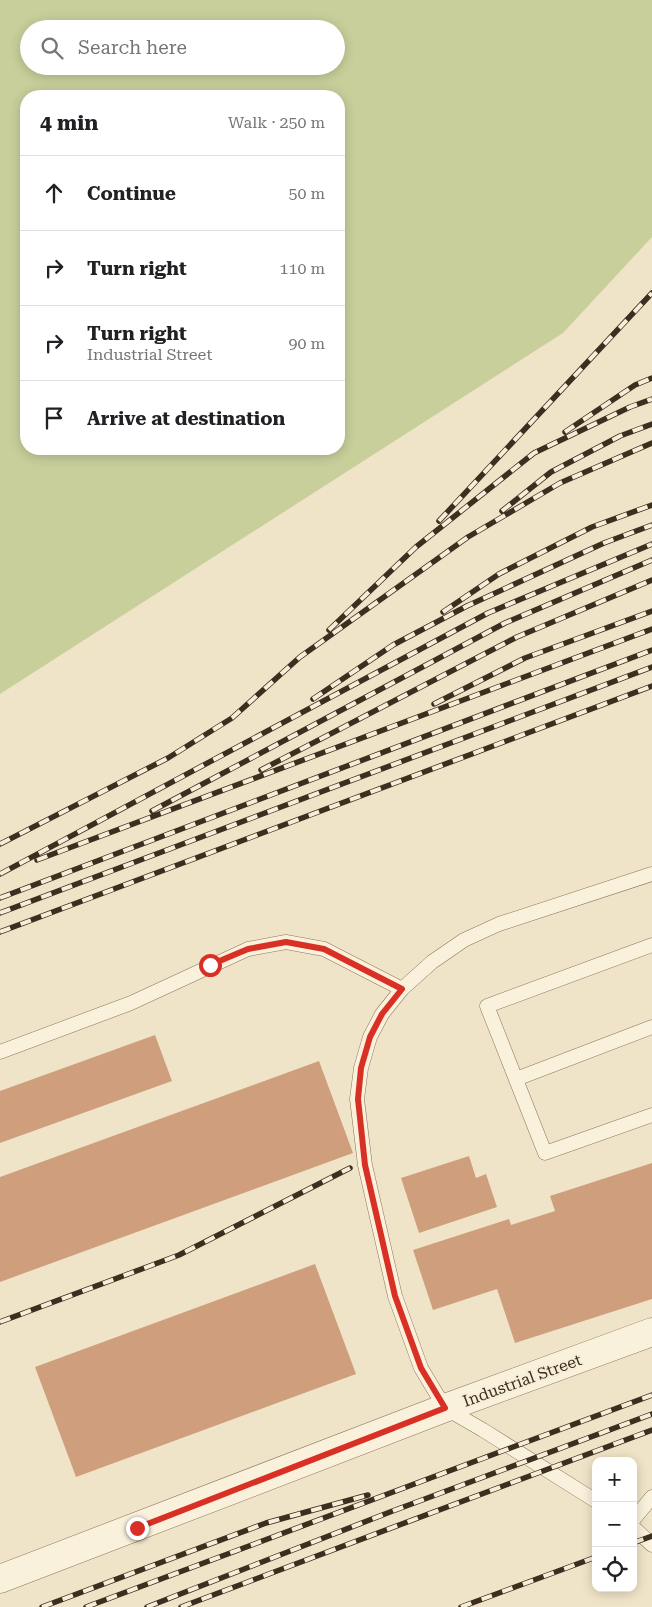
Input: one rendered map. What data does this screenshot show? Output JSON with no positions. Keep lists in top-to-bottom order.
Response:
{
  "streets": {
    "street": ["Industrial Street"]
  },
  "page": {
    "search": "Search here",
    "heading": ["4 min", "Walk · 250 m"],
    "list": [
      ["Continue", "50 m"],
      ["Turn right", "110 m"],
      ["Turn right", "Industrial Street", "90 m"],
      "Arrive at destination"
    ],
    "map_buttons": ["+", "−"]
  }
}
